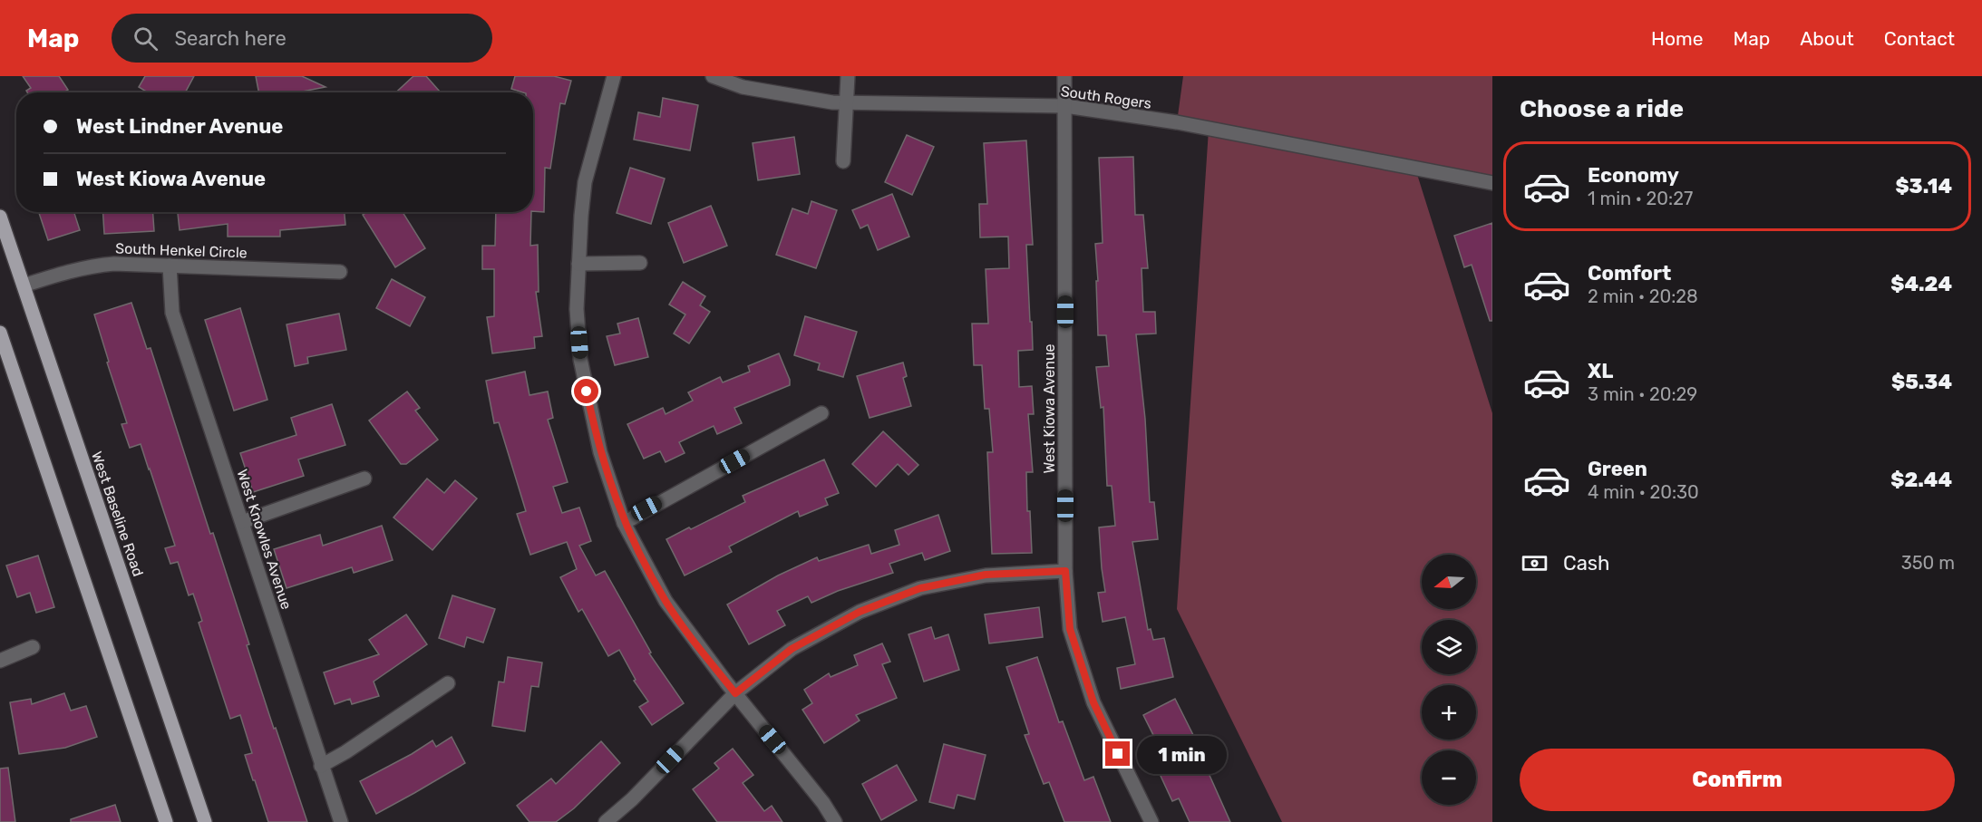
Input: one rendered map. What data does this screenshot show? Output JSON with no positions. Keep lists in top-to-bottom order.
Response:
{
  "streets": {
    "main road": ["West Baseline Road"],
    "street": [
      "South Rogers",
      "South Henkel Circle",
      "West Kiowa Avenue",
      "West Knowles Avenue"
    ]
  },
  "crossings": [
    ["South Rogers", "West Kiowa Avenue"],
    ["South Henkel Circle", "West Baseline Road"],
    ["South Henkel Circle", "West Knowles Avenue"]
  ],
  "north": "left",
  "page": {
    "header": "Map",
    "search": "Search here",
    "nav": [
      "Home",
      "Map",
      "About",
      "Contact"
    ],
    "heading": "Choose a ride",
    "banner": ["West Lindner Avenue", "West Kiowa Avenue"],
    "list": [
      {
        "name": "Economy",
        "note": "1 min · 20:27",
        "value": "$3.14"
      },
      {
        "name": "Comfort",
        "note": "2 min · 20:28",
        "value": "$4.24"
      },
      {
        "name": "XL",
        "note": "3 min · 20:29",
        "value": "$5.34"
      },
      {
        "name": "Green",
        "note": "4 min · 20:30",
        "value": "$2.44"
      }
    ],
    "pay": ["Cash", "350 m"],
    "map_buttons": ["+", "−"],
    "bubble": "1 min",
    "buttons": "Confirm"
  }
}
